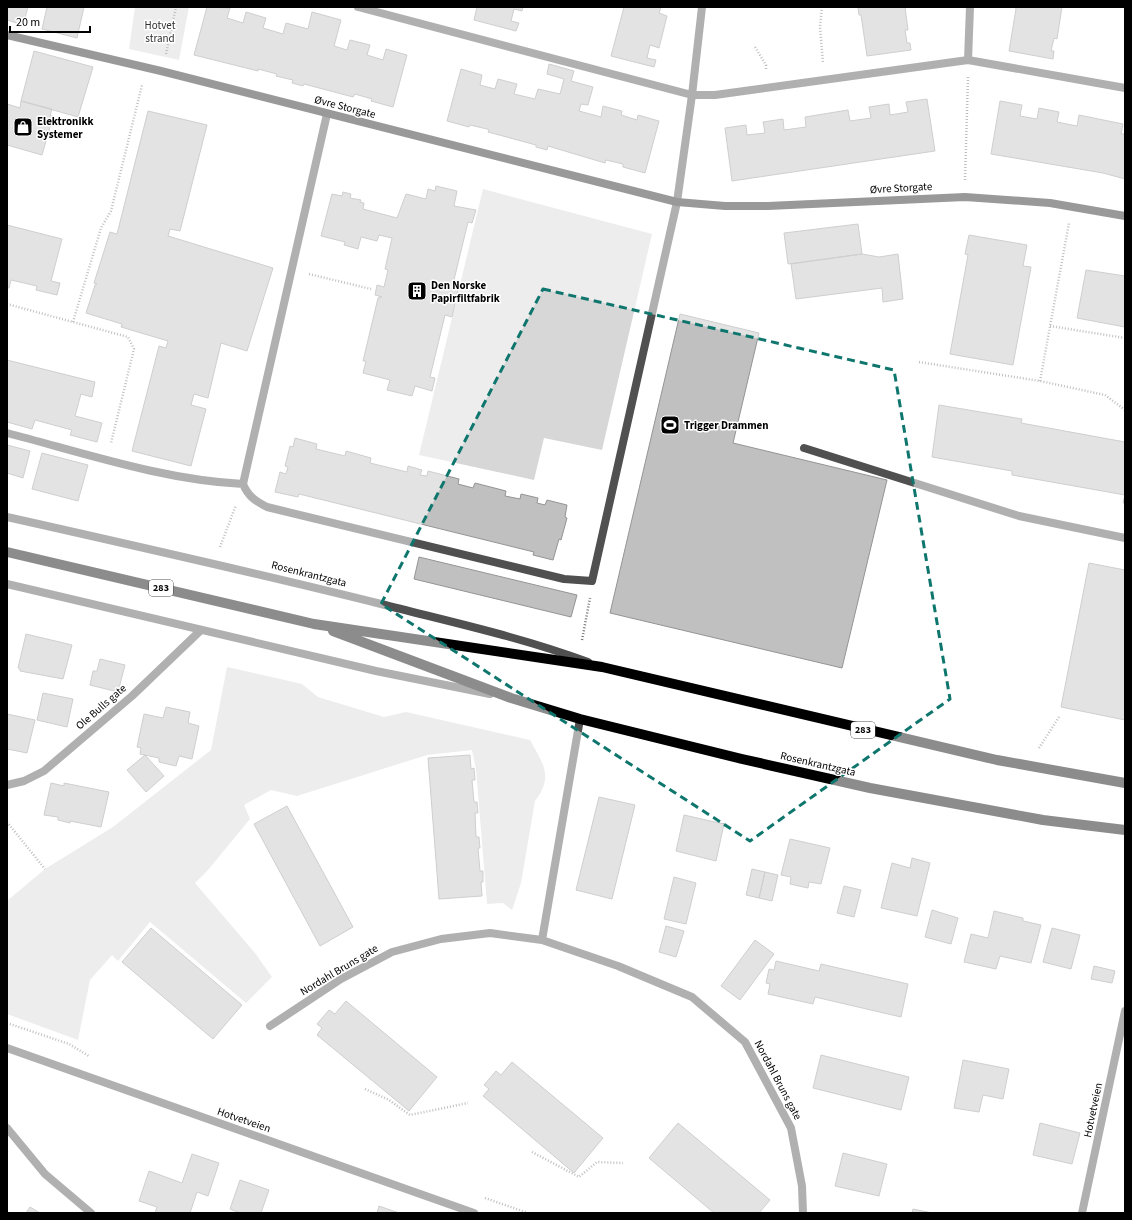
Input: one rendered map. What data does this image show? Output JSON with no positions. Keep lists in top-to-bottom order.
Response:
{
  "streets": {
    "main road": ["Øvre Storgate", "Rosenkrantzgata", "283"],
    "street": ["Ole Bulls gate", "Nordahl Bruns gate", "Hotvetveien"]
  },
  "crossings": [
    ["Rosenkrantzgata", "Ole Bulls gate"]
  ],
  "parks": ["Hotvet strand"],
  "places": {
    "shop": ["Elektronikk Systemer"],
    "building": ["Den Norske Papirfiltfabrik"],
    "sports": ["Trigger Drammen"]
  },
  "scale_bar": "20 m"
}
